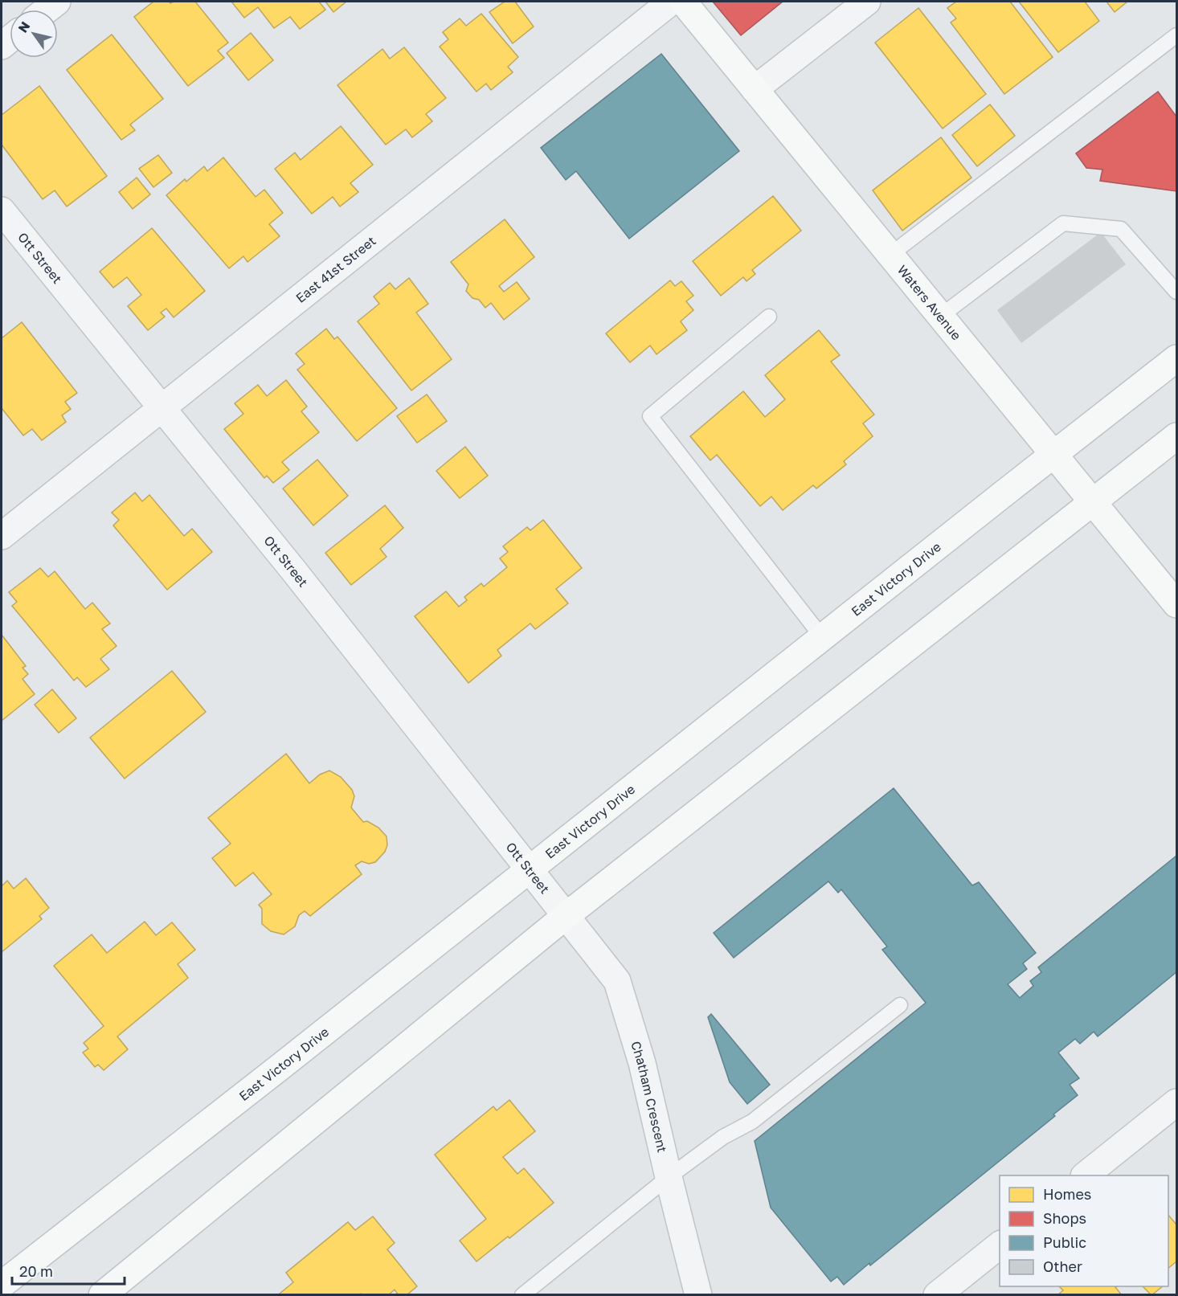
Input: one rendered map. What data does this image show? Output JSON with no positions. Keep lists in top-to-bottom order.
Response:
{
  "streets": {
    "main road": ["Waters Avenue", "East Victory Drive"],
    "street": ["Ott Street", "East 41st Street", "Chatham Crescent"]
  },
  "crossings": [
    ["Ott Street", "East 41st Street"],
    ["Ott Street", "East Victory Drive"],
    ["Ott Street", "Chatham Crescent"],
    ["Waters Avenue", "East Victory Drive"]
  ],
  "legend": [
    "Homes",
    "Shops",
    "Public",
    "Other"
  ],
  "scale_bar": "20 m",
  "north": "top left"
}
